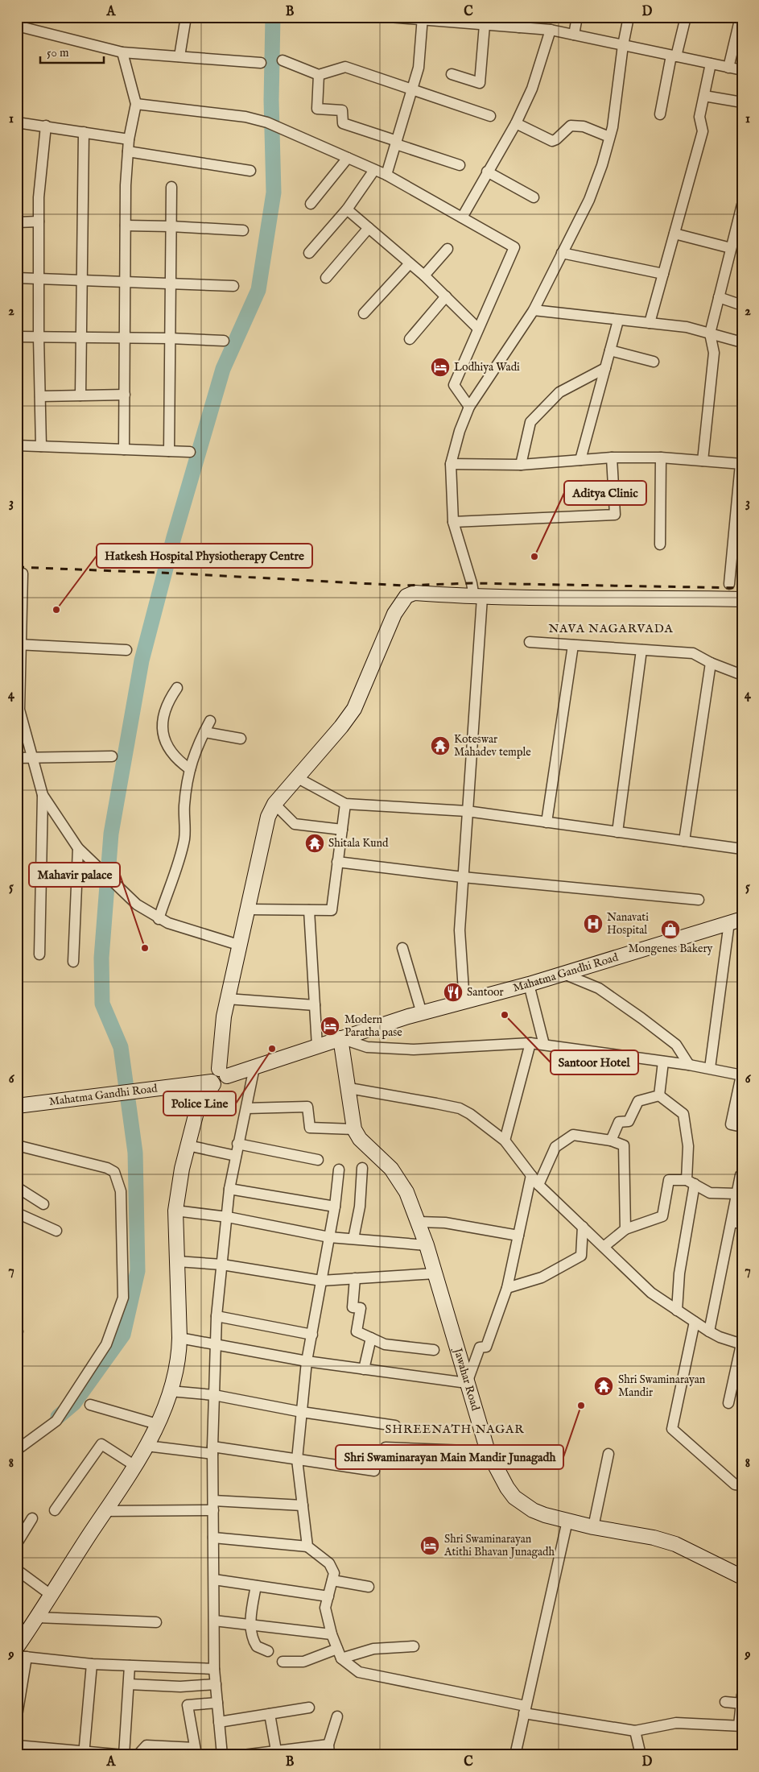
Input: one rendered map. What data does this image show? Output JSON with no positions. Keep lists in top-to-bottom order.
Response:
{
  "streets": {
    "main road": ["Mahatma Gandhi Road", "Jawahar Road"]
  },
  "crossings": [
    ["Mahatma Gandhi Road", "Jawahar Road"]
  ],
  "districts": ["NAVA NAGARVADA", "SHREENATH NAGAR"],
  "places": {
    "hotel": ["Lodhiya Wadi", "Modern Paratha pase", "Shri Swaminarayan Atithi Bhavan Junagadh"],
    "other": [
      "Aditya Clinic",
      "Hatkesh Hospital Physiotherapy Centre",
      "Mahavir palace",
      "Santoor Hotel",
      "Police Line",
      "Shri Swaminarayan Main Mandir Junagadh"
    ],
    "temple": ["Koteswar Mahadev temple", "Shitala Kund", "Shri Swaminarayan Mandir"],
    "hospital": ["Nanavati Hospital"],
    "shop": ["Mongenes Bakery"],
    "restaurant": ["Santoor"]
  },
  "scale_bar": "50 m",
  "grid": {
    "columns": [
      "A",
      "B",
      "C",
      "D"
    ],
    "rows": [
      "1",
      "2",
      "3",
      "4",
      "5",
      "6",
      "7",
      "8",
      "9"
    ]
  }
}
